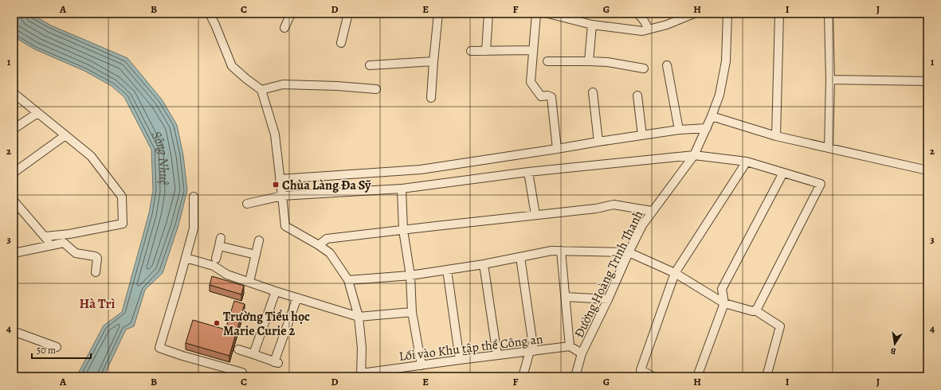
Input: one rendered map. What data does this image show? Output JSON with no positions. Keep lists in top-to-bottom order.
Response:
{
  "streets": {
    "street": ["Đường Hoàng Trình Thanh", "Lối vào Khu tập thể Công an"]
  },
  "districts": ["Hà Trì"],
  "water": ["Sông Nhuệ"],
  "places": {
    "transit": ["Chùa Làng Đa Sỹ"],
    "other": ["Trường Tiểu học Marie Curie 2"]
  },
  "scale_bar": "50 m",
  "north": "bottom",
  "grid": {
    "columns": [
      "A",
      "B",
      "C",
      "D",
      "E",
      "F",
      "G",
      "H",
      "I",
      "J"
    ],
    "rows": [
      "1",
      "2",
      "3",
      "4"
    ]
  }
}
